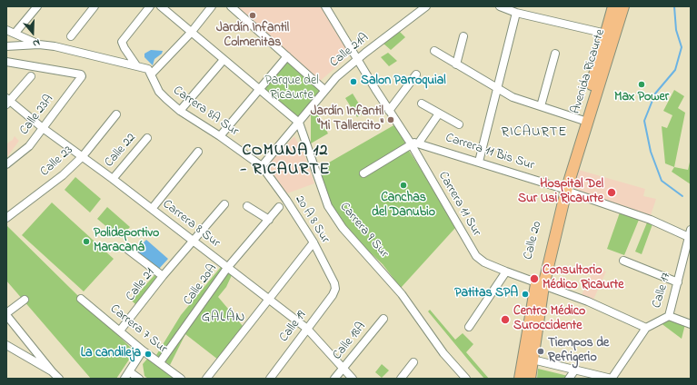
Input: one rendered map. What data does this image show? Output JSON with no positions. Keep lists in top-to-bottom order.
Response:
{
  "streets": {
    "main road": ["Avenida Ricaurte"],
    "street": [
      "Calle 21A",
      "Carrera 8A Sur",
      "Calle 23A",
      "Calle 22",
      "Carrera 11 Bis Sur",
      "Calle 23",
      "Carrera 11 Sur",
      "20 A 8 Sur",
      "Carrera 8 Sur",
      "Carrera 9 Sur",
      "Calle 21",
      "Calle 20A",
      "Calle 17",
      "Calle 19",
      "Carrera 7 Sur",
      "Calle 18A"
    ]
  },
  "crossings": [
    ["Calle 21A", "Carrera 11 Sur"],
    ["Calle 21A", "Carrera 9 Sur"],
    ["Avenida Ricaurte", "Carrera 11 Bis Sur"],
    ["Avenida Ricaurte", "Carrera 11 Sur"],
    ["Carrera 8A Sur", "20 A 8 Sur"],
    ["Calle 23A", "Carrera 8 Sur"],
    ["Calle 22", "Carrera 8 Sur"],
    ["Carrera 11 Bis Sur", "Carrera 11 Sur"],
    ["Carrera 11 Bis Sur", "Calle 17"],
    ["Calle 23", "Carrera 8 Sur"],
    ["Carrera 11 Sur", "Calle 17"],
    ["20 A 8 Sur", "Calle 19"],
    ["Carrera 8 Sur", "Calle 21"],
    ["Carrera 8 Sur", "Calle 20A"],
    ["Carrera 8 Sur", "Calle 19"],
    ["Carrera 8 Sur", "Calle 18A"],
    ["Calle 21", "Carrera 7 Sur"],
    ["Calle 20A", "Carrera 7 Sur"]
  ],
  "districts": ["RICAURTE", "COMUNA 12 - RICAURTE", "GALÁN"],
  "parks": ["Parque del Ricaurte"],
  "places": [
    "Jardín Infantil Colmenitas",
    "Salon Parroquial",
    "Max Power",
    "Jardín Infantil \"Mi Tallercito\"",
    "Canchas del Danubio",
    "Hospital Del Sur Usi Ricaurte",
    "Polideportivo Maracaná",
    "Consultorio Médico Ricaurte",
    "Patitas SPA",
    "Centro Médico Suroccidente",
    "Tiempos de Refrigerio",
    "La candileja"
  ],
  "north": "bottom"
}
